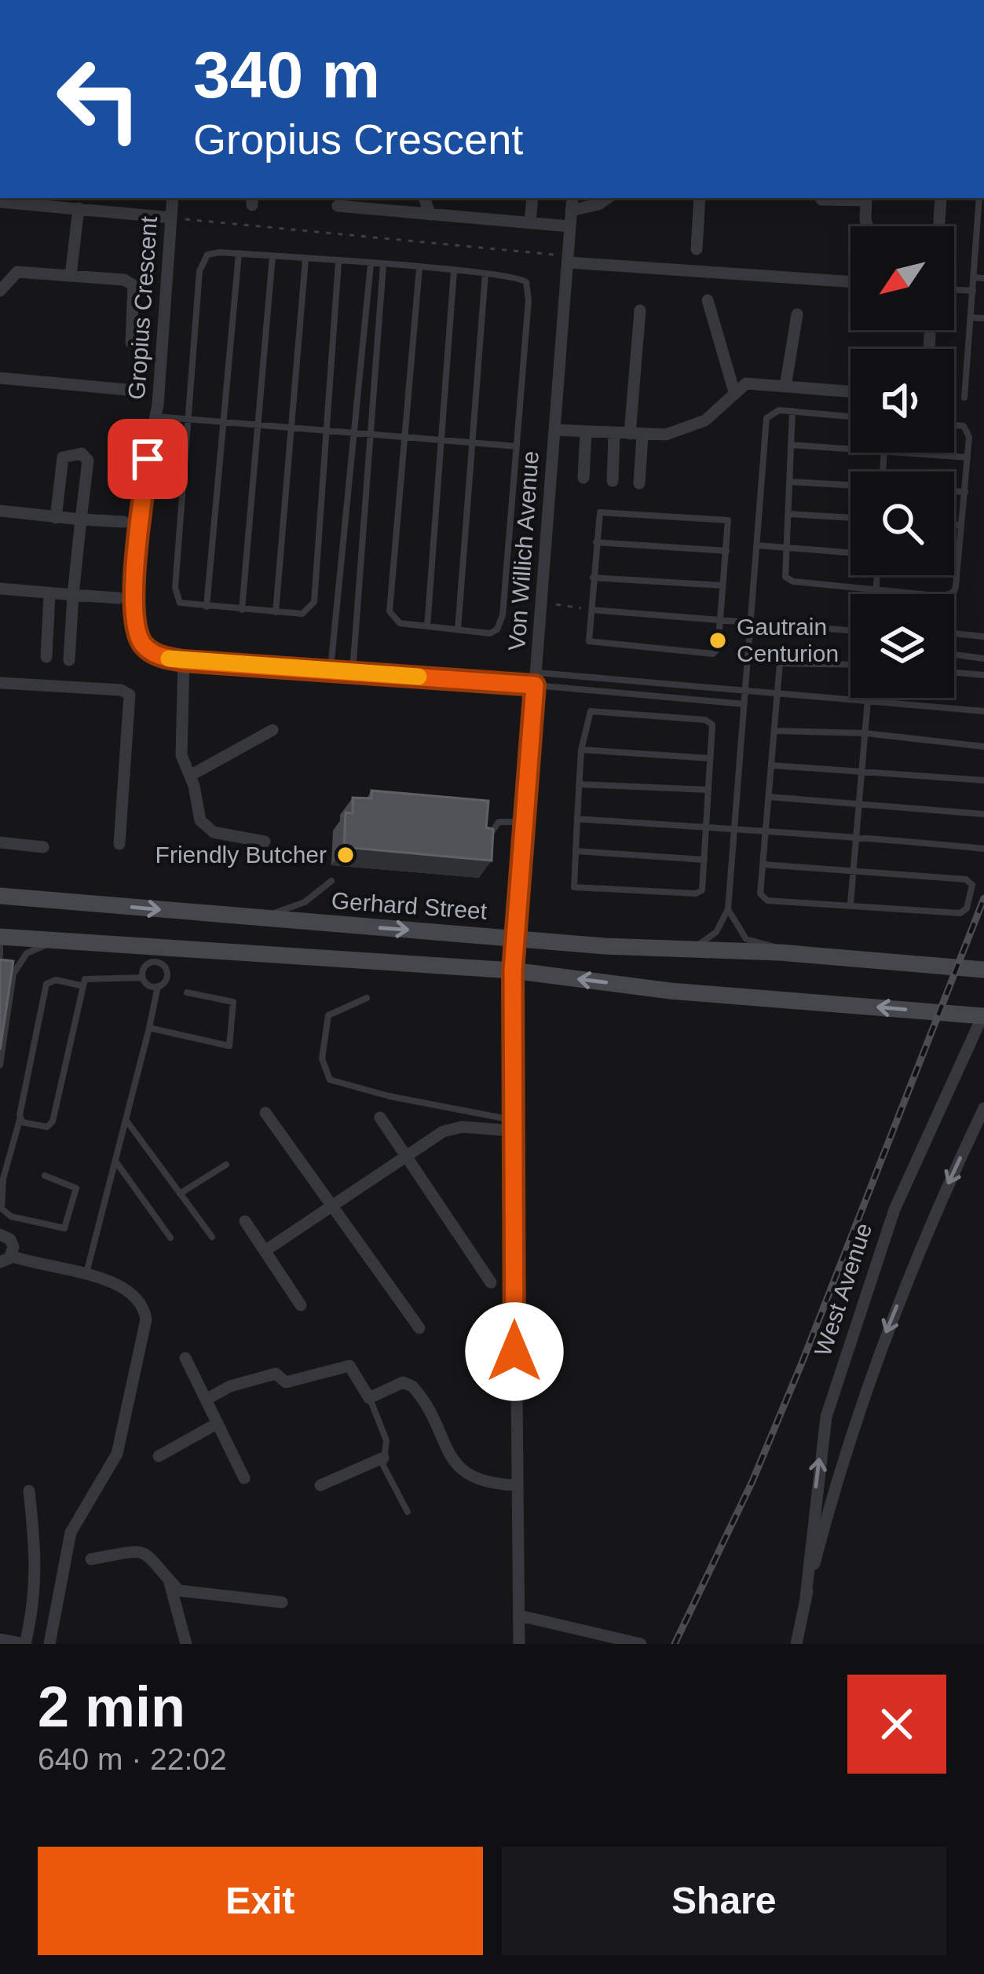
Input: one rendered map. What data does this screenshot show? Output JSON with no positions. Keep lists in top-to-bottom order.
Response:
{
  "streets": {
    "street": [
      "Gropius Crescent",
      "Von Willich Avenue",
      "Gerhard Street",
      "West Avenue"
    ]
  },
  "crossings": [
    ["Gropius Crescent", "Von Willich Avenue"],
    ["Von Willich Avenue", "Gerhard Street"]
  ],
  "places": ["Gautrain Centurion", "Friendly Butcher"],
  "north": "bottom left",
  "page": {
    "turn": ["340 m", "Gropius Crescent"],
    "heading": ["2 min", "640 m · 22:02"],
    "buttons": ["Exit", "Share"]
  }
}
